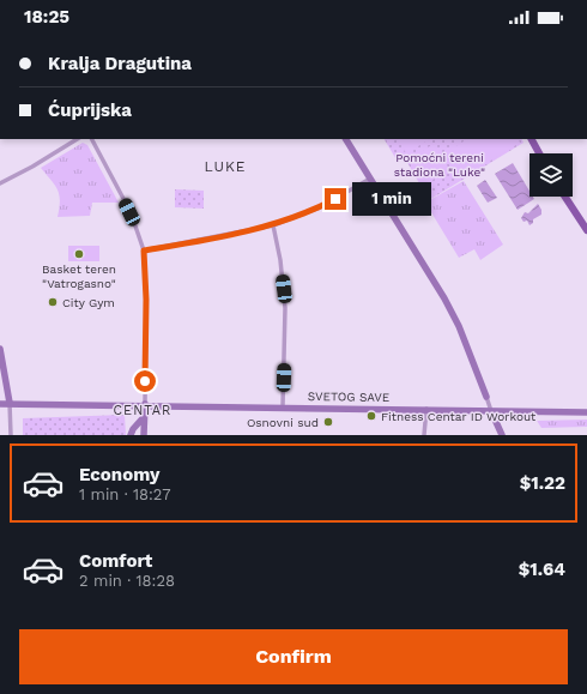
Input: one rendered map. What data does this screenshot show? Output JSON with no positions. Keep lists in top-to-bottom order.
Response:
{
  "streets": {
    "street": ["SVETOG SAVE"]
  },
  "districts": ["LUKE", "CENTAR"],
  "parks": ["Pomoćni tereni stadiona \"Luke\""],
  "places": [
    "Basket teren \"Vatrogasno\"",
    "City Gym",
    "Fitness Centar ID Workout",
    "Osnovni sud"
  ],
  "page": {
    "status": "18:25",
    "banner": ["Kralja Dragutina", "Ćuprijska"],
    "bubble": "1 min",
    "list": [
      {
        "name": "Economy",
        "note": "1 min · 18:27",
        "value": "$1.22"
      },
      {
        "name": "Comfort",
        "note": "2 min · 18:28",
        "value": "$1.64"
      }
    ],
    "buttons": "Confirm"
  }
}
